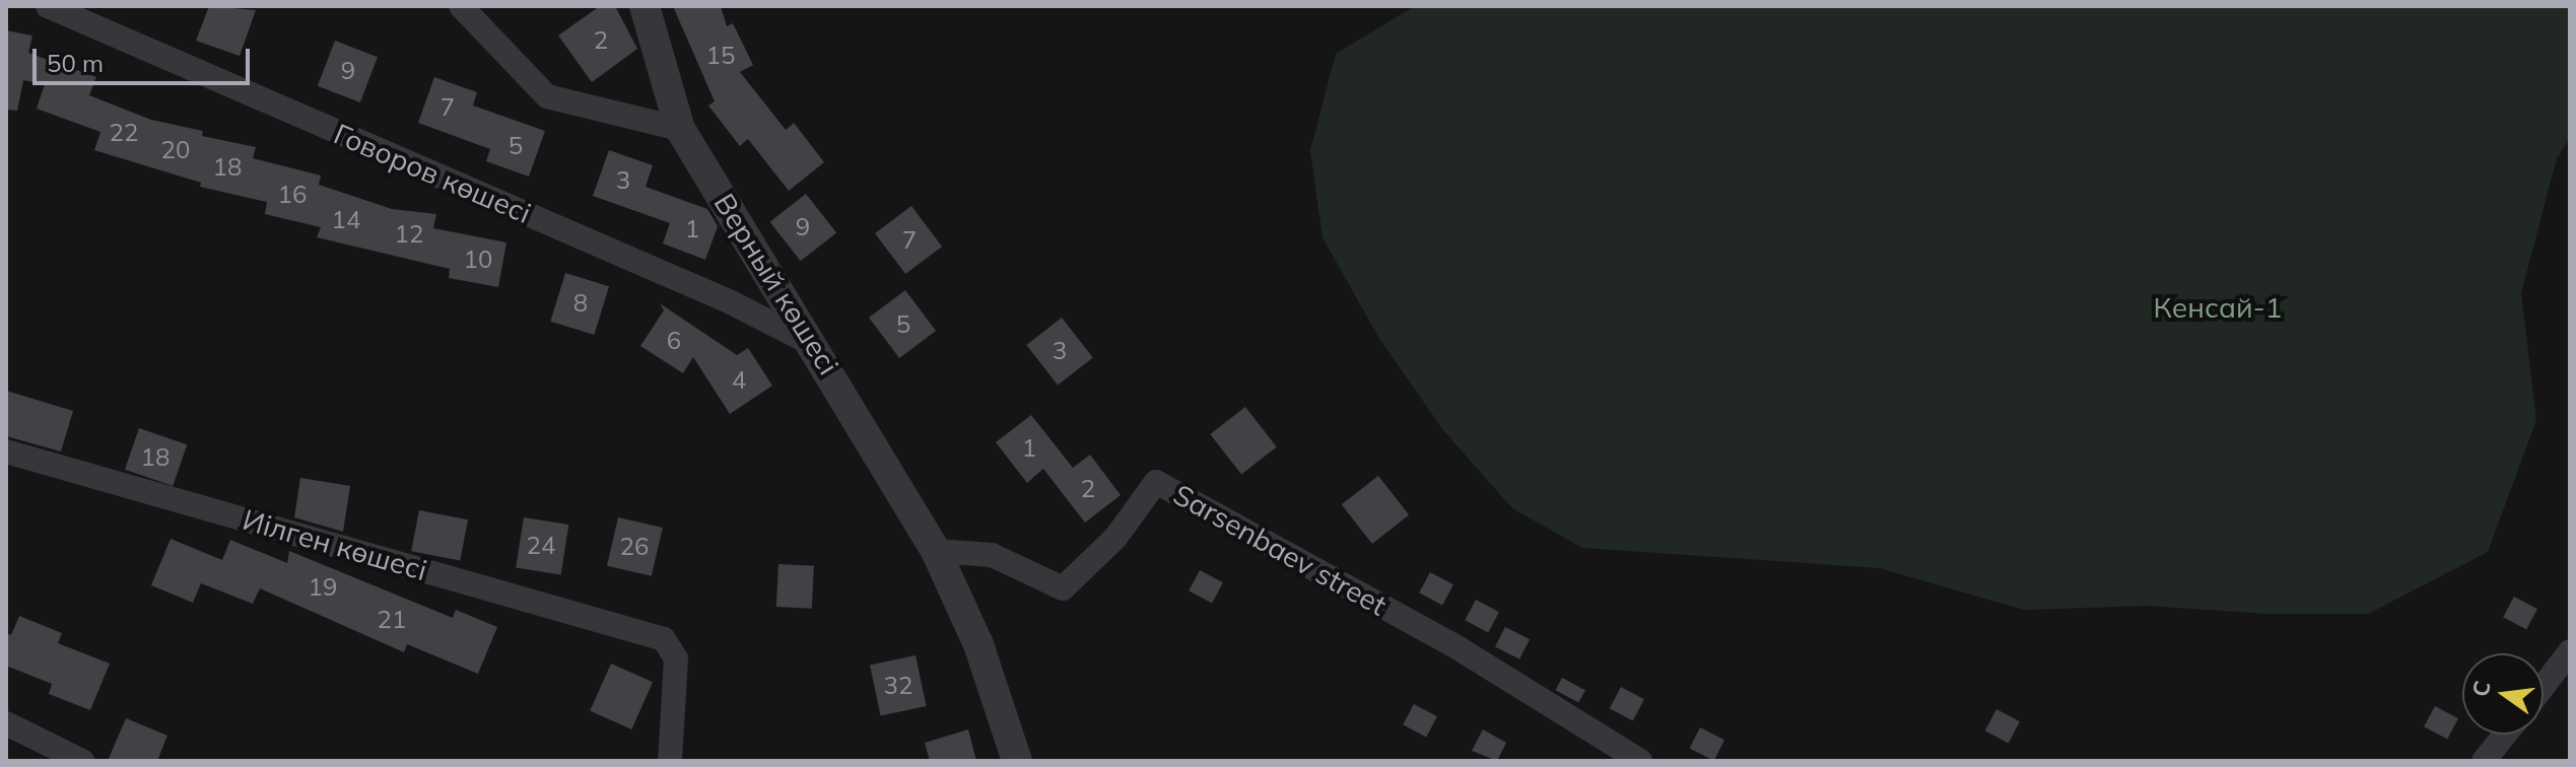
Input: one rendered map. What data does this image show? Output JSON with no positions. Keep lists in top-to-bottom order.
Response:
{
  "streets": {
    "street": [
      "Говоров көшесі",
      "Верный көшесі",
      "Иілген көшесі",
      "Sarsenbaev street"
    ]
  },
  "crossings": [
    ["Говоров көшесі", "Верный көшесі"],
    ["Верный көшесі", "Sarsenbaev street"]
  ],
  "parks": ["Кенсай-1"],
  "house_numbers": [
    "2",
    "15",
    "9",
    "7",
    "22",
    "5",
    "20",
    "18",
    "3",
    "16",
    "14",
    "9",
    "1",
    "12",
    "7",
    "10",
    "8",
    "5",
    "6",
    "3",
    "4",
    "1",
    "18",
    "2",
    "24",
    "26",
    "19",
    "21",
    "32"
  ],
  "scale_bar": "50 m",
  "north": "left"
}
